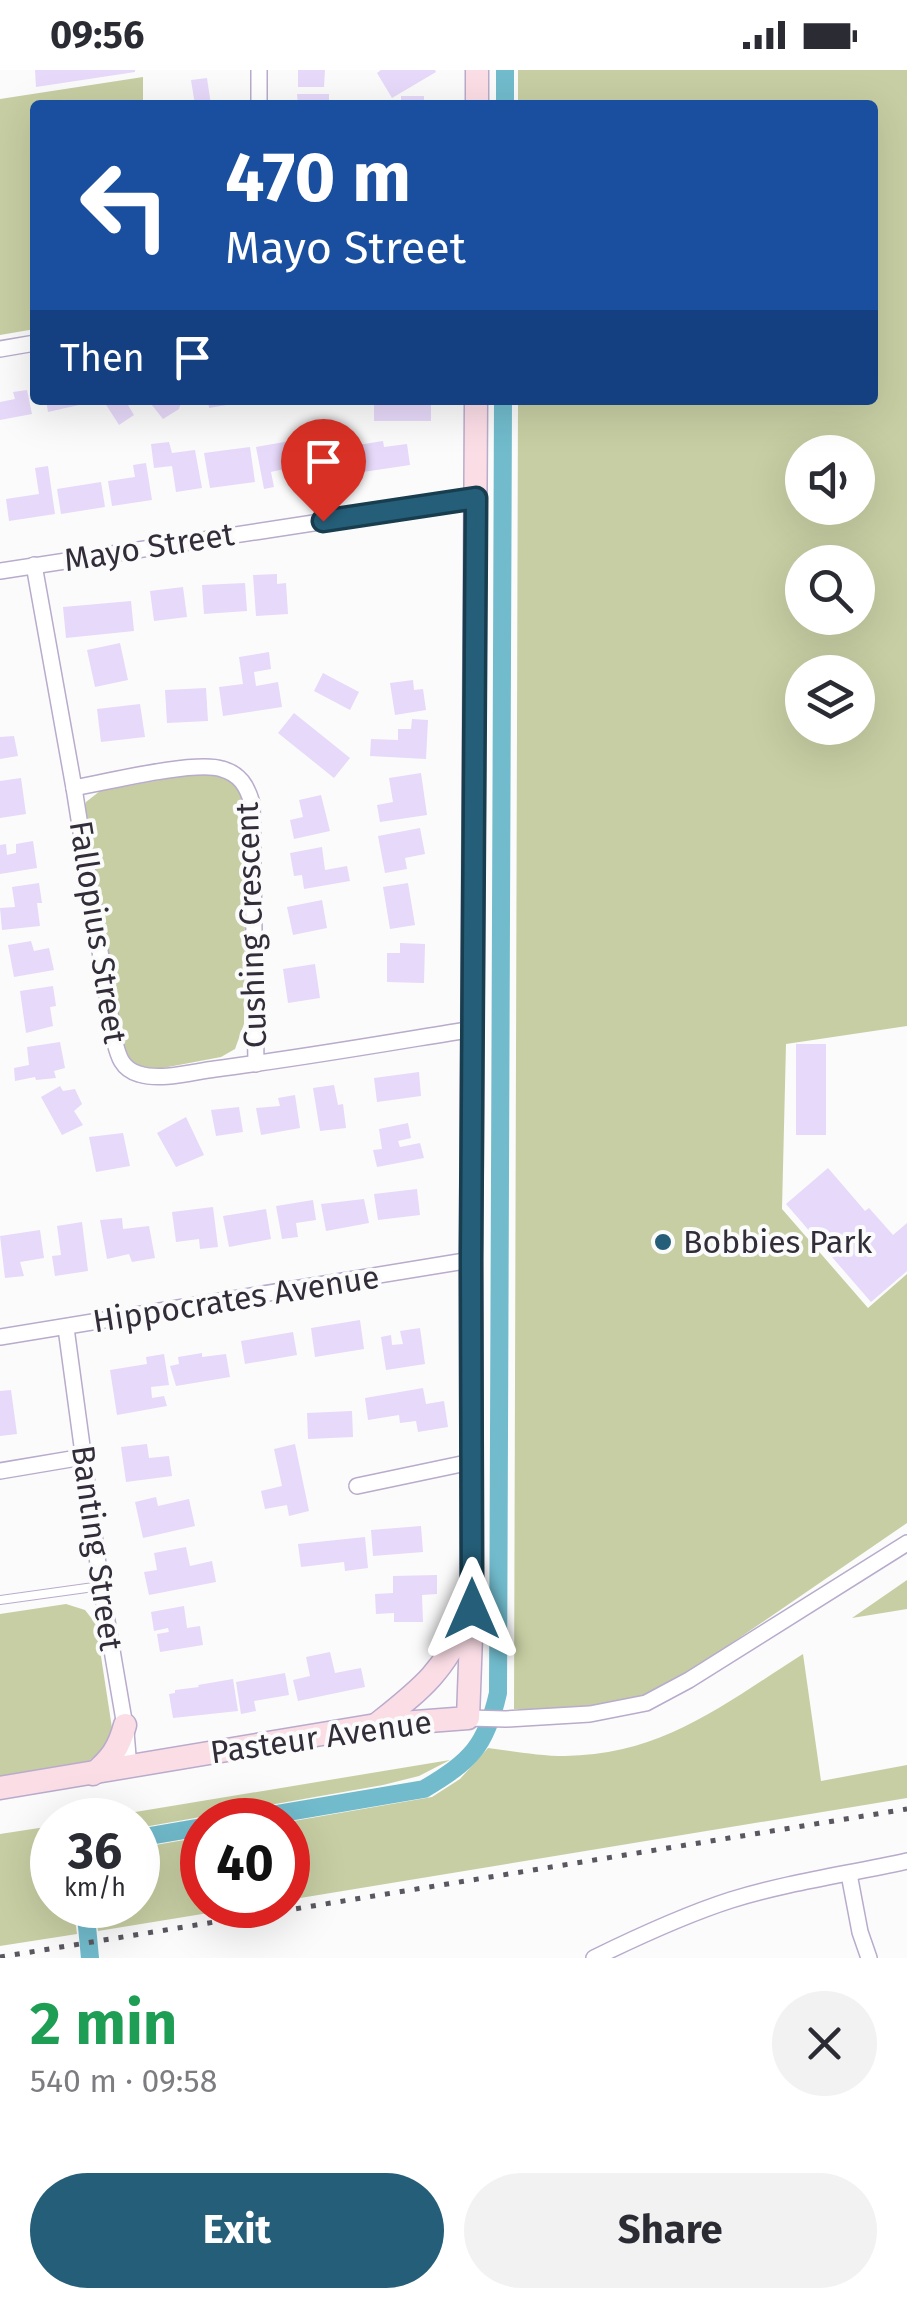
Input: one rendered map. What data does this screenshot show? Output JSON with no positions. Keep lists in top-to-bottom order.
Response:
{
  "streets": {
    "street": [
      "Mayo Street",
      "Cushing Crescent",
      "Fallopius Street",
      "Hippocrates Avenue",
      "Banting Street",
      "Pasteur Avenue"
    ]
  },
  "crossings": [
    ["Mayo Street", "Fallopius Street"],
    ["Mayo Street", "Pasteur Avenue"],
    ["Cushing Crescent", "Fallopius Street"],
    ["Fallopius Street", "Pasteur Avenue"],
    ["Hippocrates Avenue", "Banting Street"],
    ["Hippocrates Avenue", "Pasteur Avenue"],
    ["Banting Street", "Pasteur Avenue"]
  ],
  "places": ["Bobbies Park"],
  "page": {
    "status": "09:56",
    "turn": ["470 m", "Mayo Street"],
    "then": "Then",
    "speed": "36 km/h",
    "limit": "40",
    "heading": ["2 min", "540 m · 09:58"],
    "buttons": ["Exit", "Share"]
  }
}
